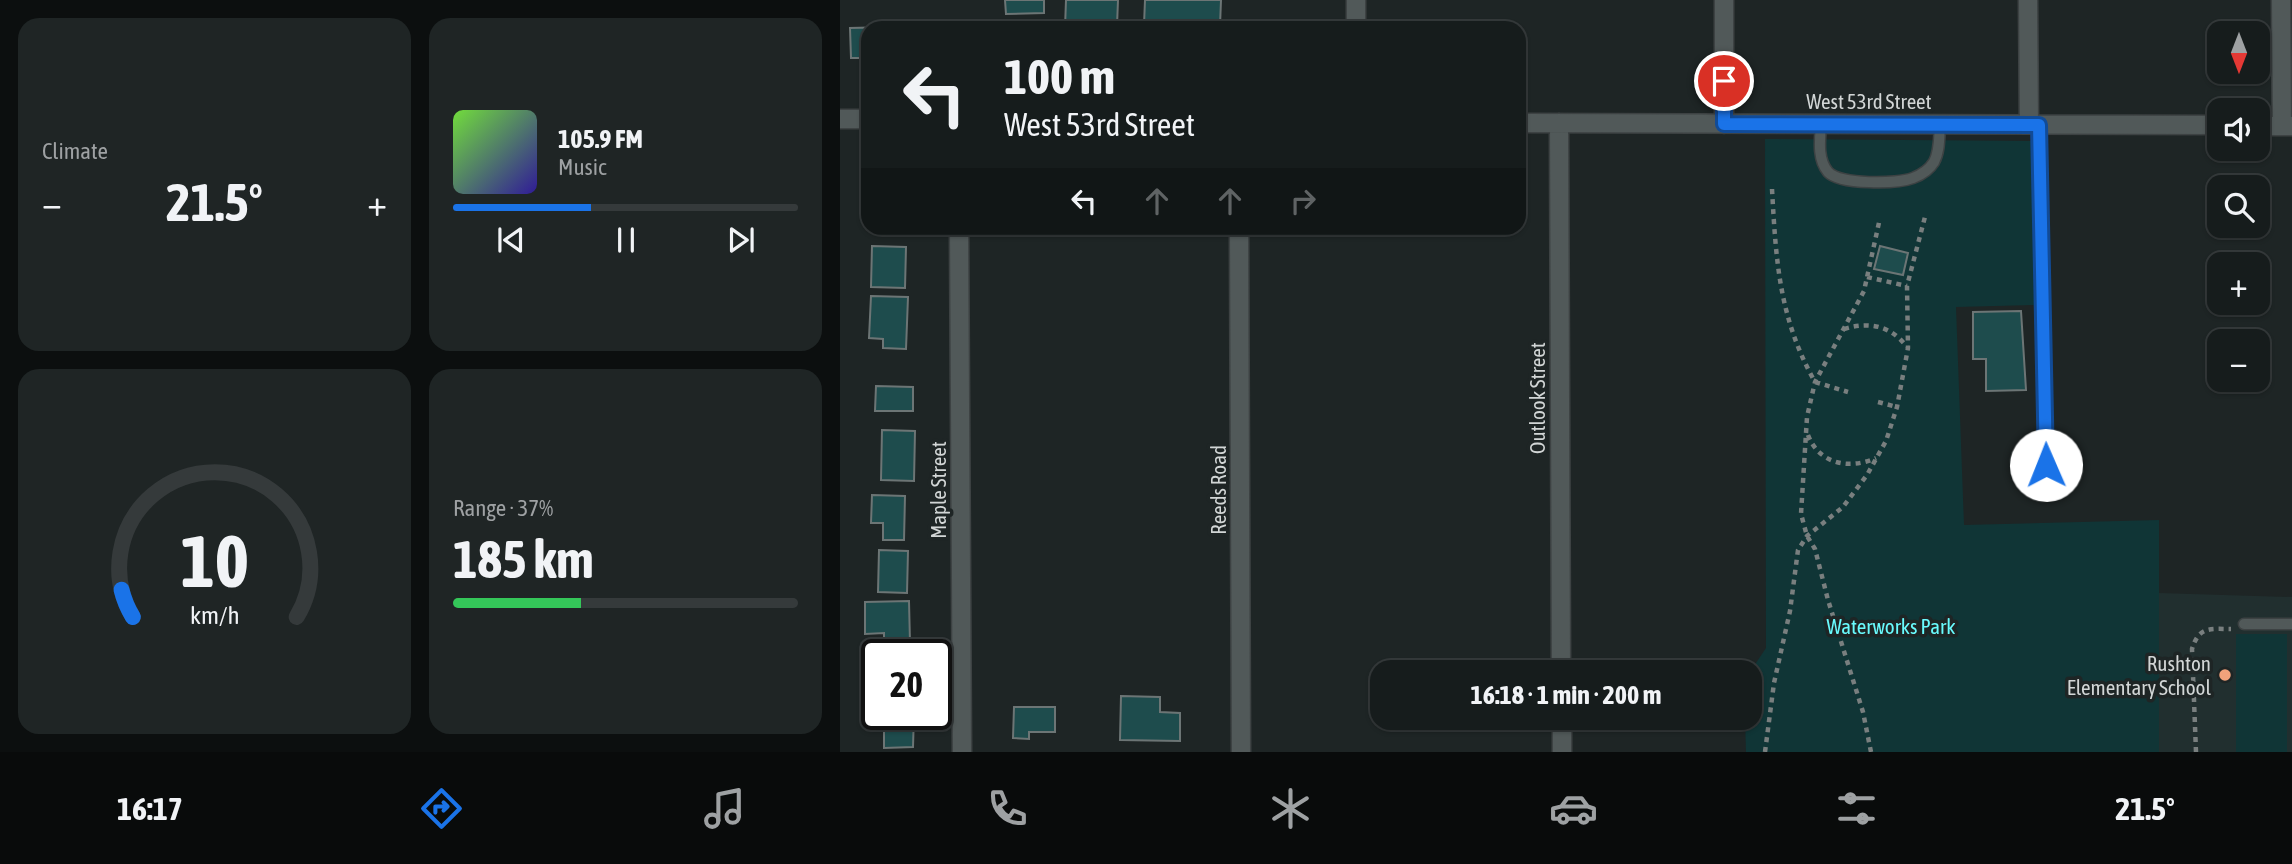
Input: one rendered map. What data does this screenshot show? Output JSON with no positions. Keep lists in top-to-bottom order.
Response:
{
  "streets": {
    "street": [
      "West 53rd Street",
      "Outlook Street",
      "Maple Street",
      "Reeds Road"
    ]
  },
  "crossings": [
    ["West 53rd Street", "Outlook Street"]
  ],
  "parks": ["Waterworks Park"],
  "places": ["Rushton Elementary School"],
  "north": "bottom",
  "page": {
    "tile": [
      "Climate",
      ["Range · 37%", "185 km"]
    ],
    "map_buttons": ["+", "−"],
    "turn": ["100 m", "West 53rd Street"],
    "song": ["105.9 FM", "Music"],
    "heat": ["−", "21.5°", "+"],
    "limit": "20",
    "trip": "16:18 · 1 min · 200 m",
    "tabs": ["16:17", "21.5°"],
    "gauge": ["10", "km/h"]
  }
}
